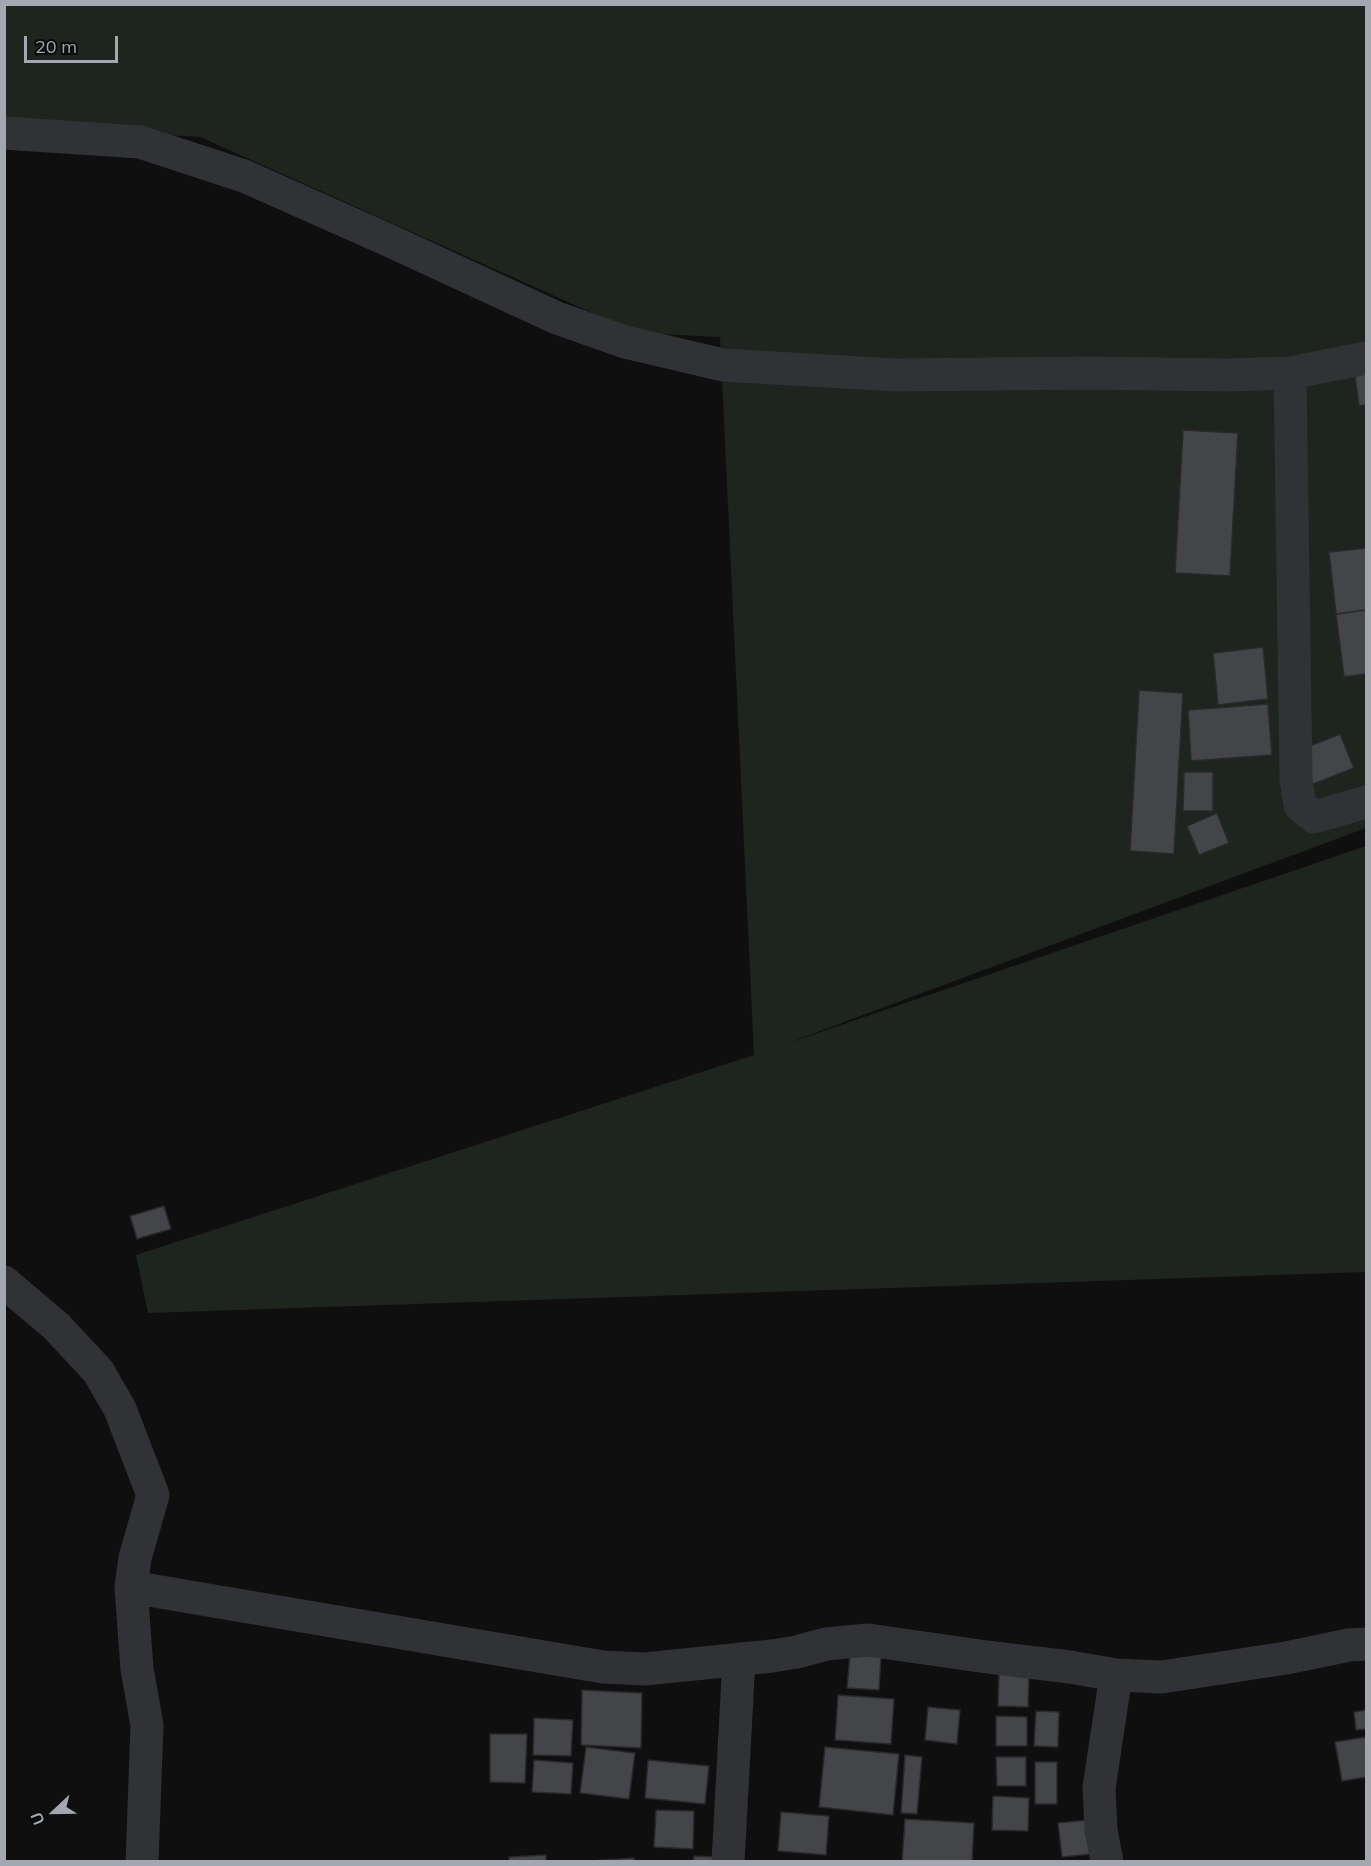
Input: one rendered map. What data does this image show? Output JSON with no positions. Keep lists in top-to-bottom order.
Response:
{
  "scale_bar": "20 m",
  "north": "left"
}
